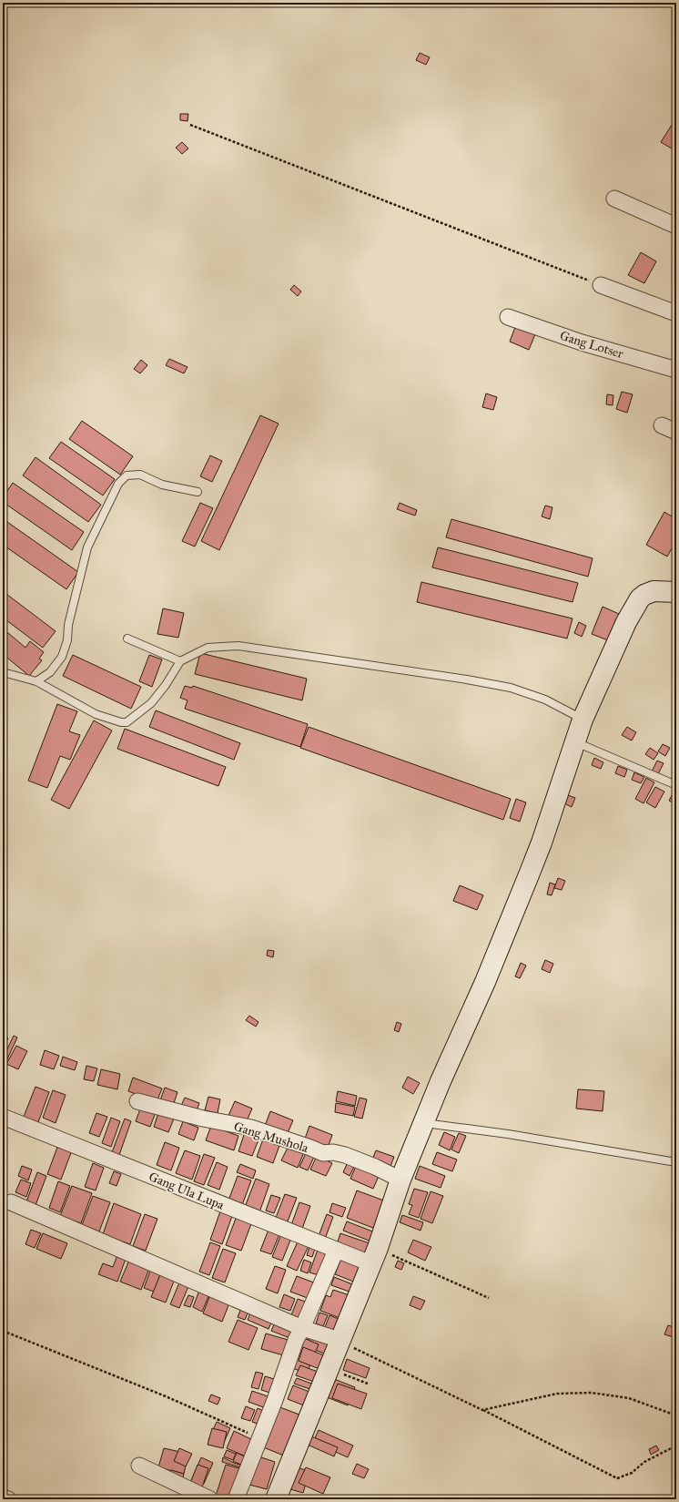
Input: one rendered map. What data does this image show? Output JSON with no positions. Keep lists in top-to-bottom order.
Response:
{
  "streets": {
    "street": ["Gang Lotser", "Gang Mushola", "Gang Ula Lupa"]
  }
}
